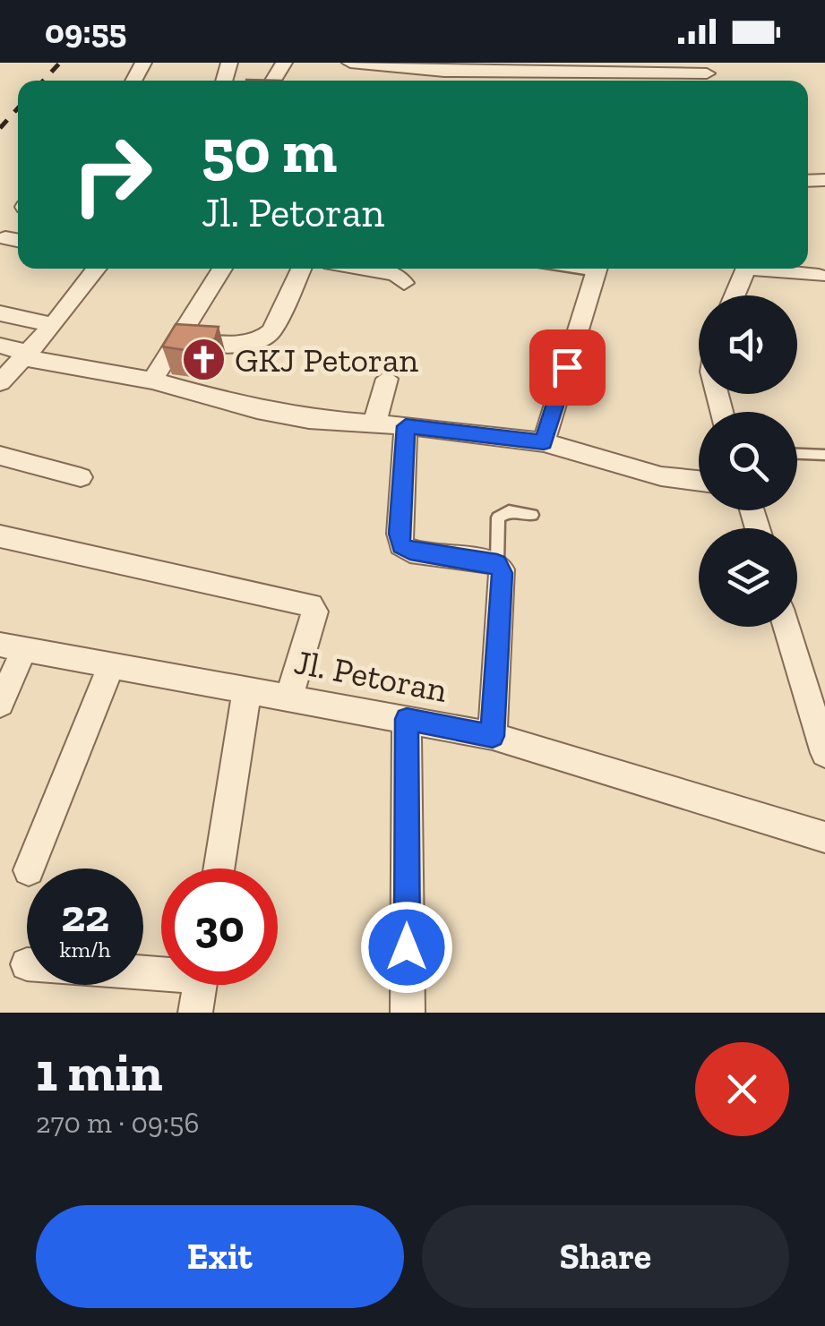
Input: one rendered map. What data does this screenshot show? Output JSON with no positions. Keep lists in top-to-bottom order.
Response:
{
  "streets": {
    "street": ["Jl. Petoran"]
  },
  "places": {
    "church": ["GKJ Petoran"]
  },
  "page": {
    "status": "09:55",
    "turn": ["50 m", "Jl. Petoran"],
    "speed": "22 km/h",
    "limit": "30",
    "heading": ["1 min", "270 m · 09:56"],
    "buttons": ["Exit", "Share"]
  }
}
